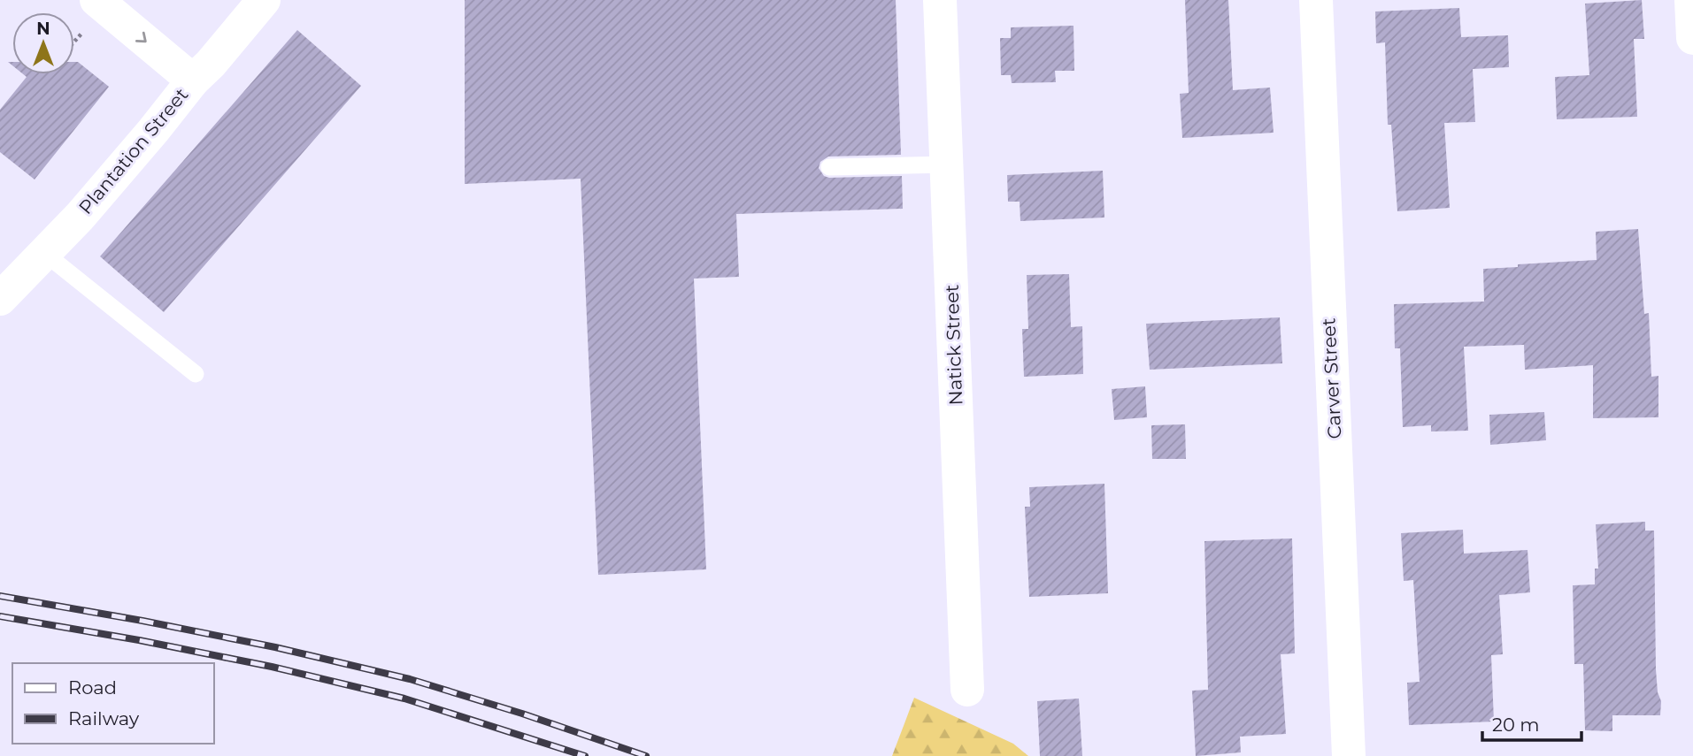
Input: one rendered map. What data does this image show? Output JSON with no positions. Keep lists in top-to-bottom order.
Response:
{
  "streets": {
    "street": ["Plantation Street", "Natick Street", "Carver Street"]
  },
  "legend": ["Road", "Railway"],
  "scale_bar": "20 m",
  "north": "top"
}
